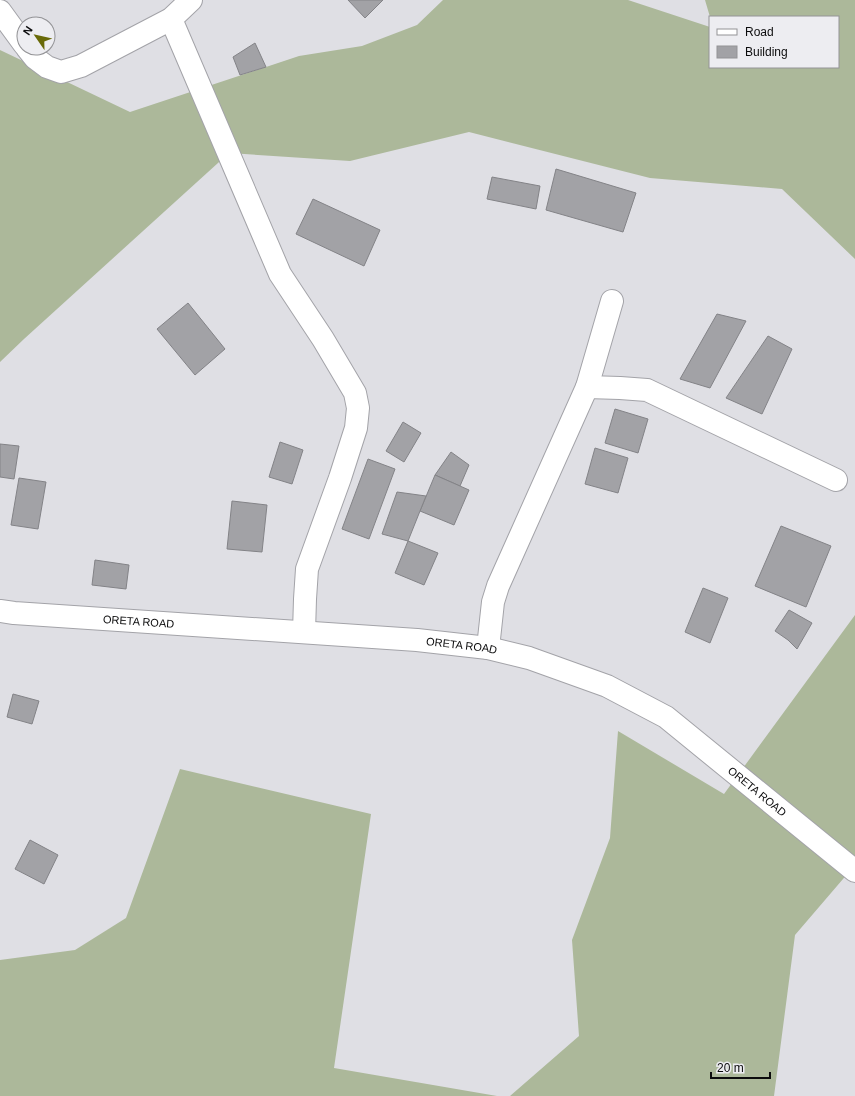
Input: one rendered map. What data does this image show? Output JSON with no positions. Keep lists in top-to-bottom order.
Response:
{
  "streets": {
    "street": ["ORETA ROAD"]
  },
  "legend": ["Road", "Building"],
  "scale_bar": "20 m",
  "north": "top left"
}
